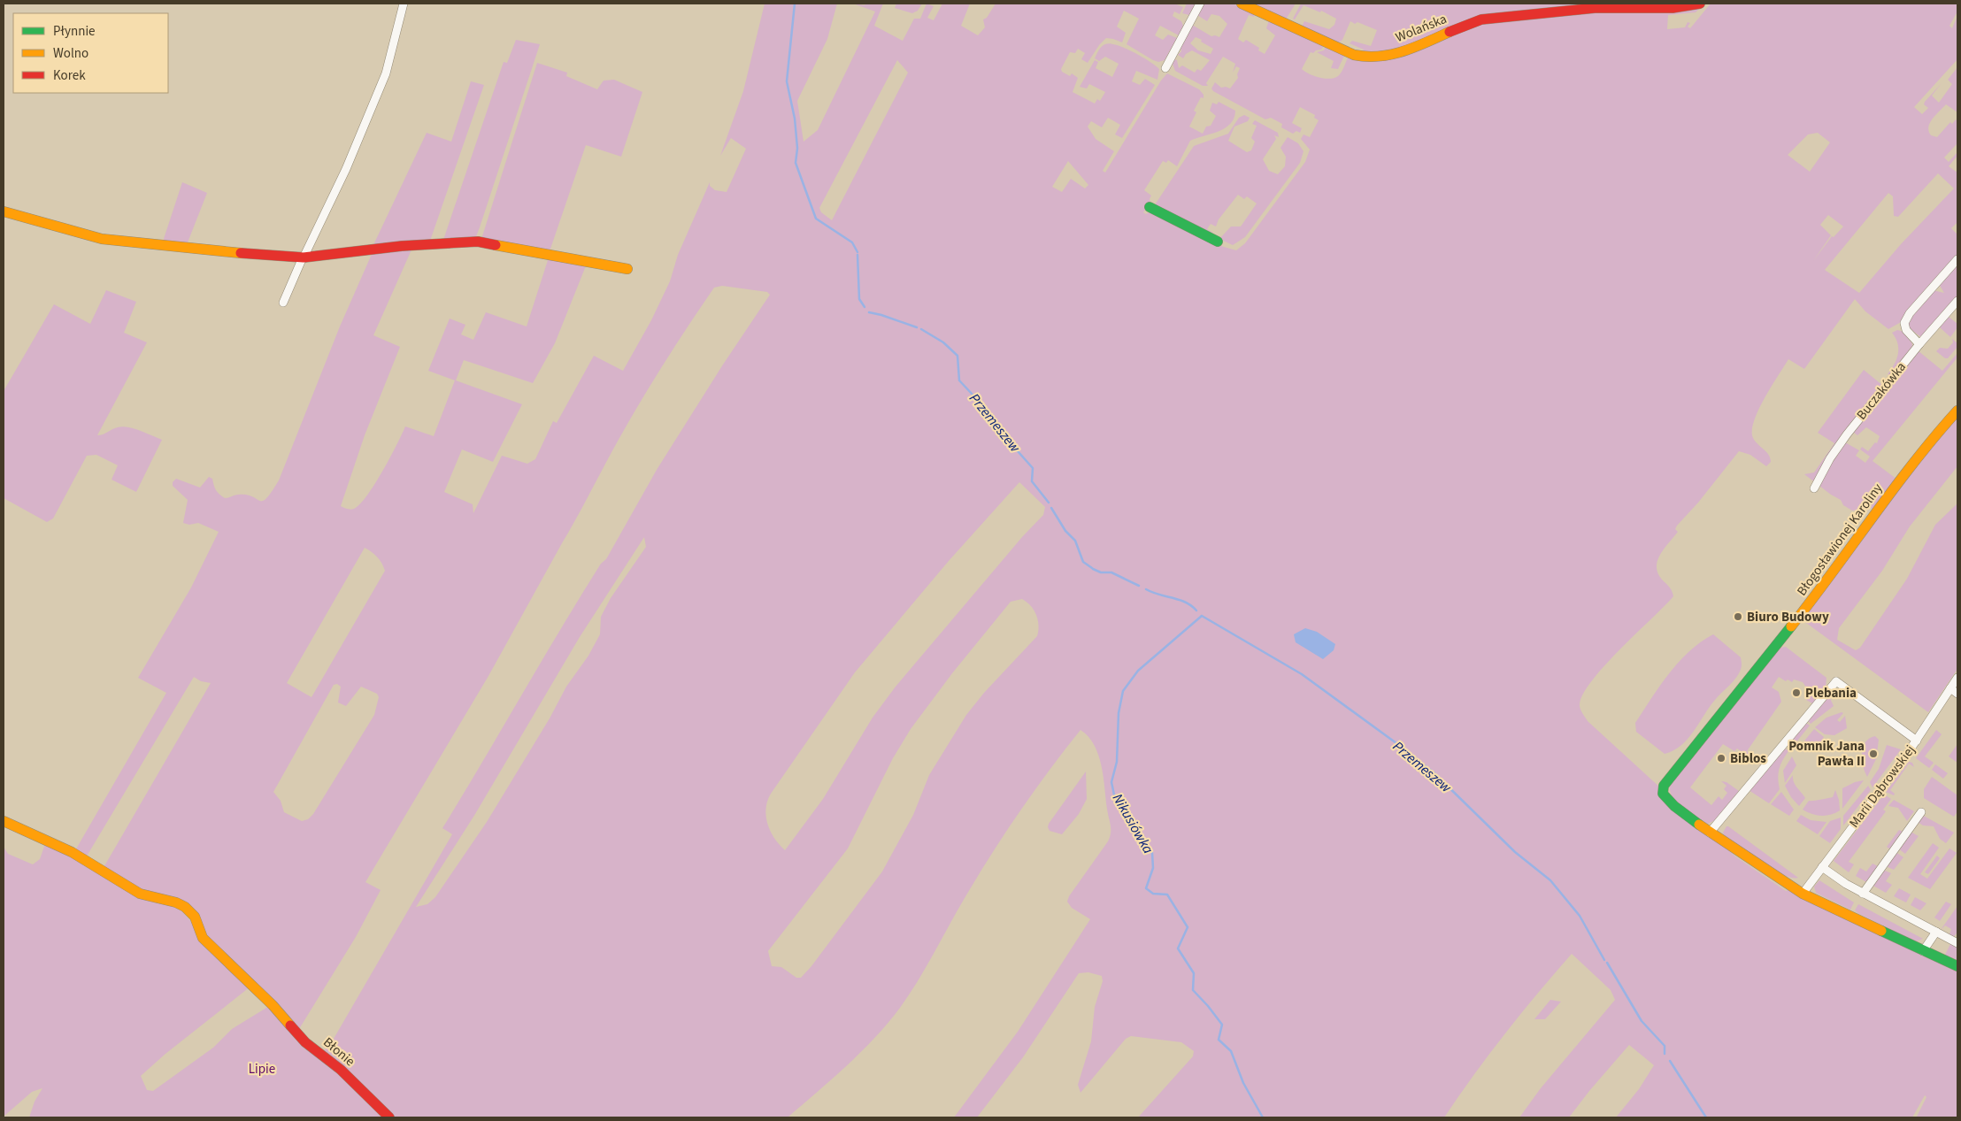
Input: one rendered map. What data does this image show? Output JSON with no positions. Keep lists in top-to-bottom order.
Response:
{
  "streets": {
    "street": [
      "Wolańska",
      "Buczakówka",
      "Błogosławionej Karoliny",
      "Marii Dąbrowskiej",
      "Błonie"
    ]
  },
  "water": ["Przemeszew", "Nikusiówka"],
  "parks": ["Lipie"],
  "places": [
    "Biuro Budowy",
    "Plebania",
    "Pomnik Jana Pawła II",
    "Biblos"
  ],
  "legend": ["Płynnie", "Wolno", "Korek"]
}
